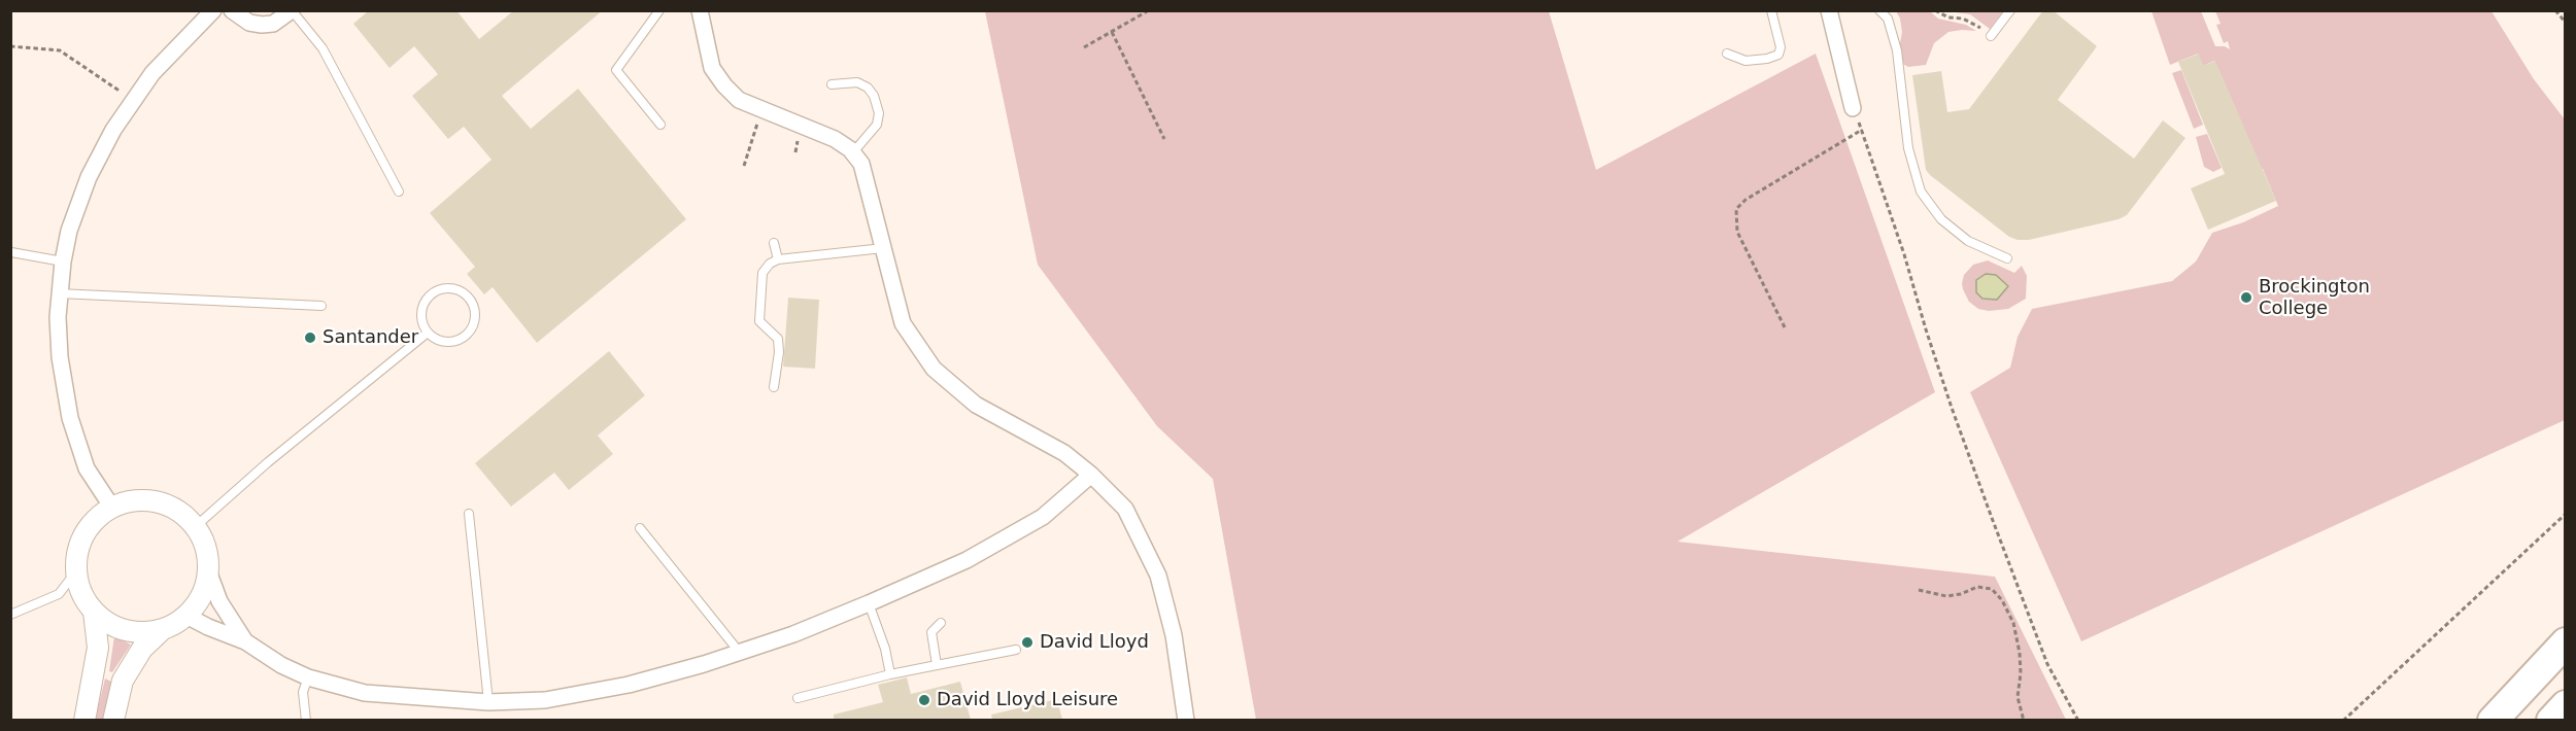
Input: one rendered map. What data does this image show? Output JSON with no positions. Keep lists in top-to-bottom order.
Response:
{
  "places": [
    "Brockington College",
    "Santander",
    "David Lloyd",
    "David Lloyd Leisure"
  ]
}
